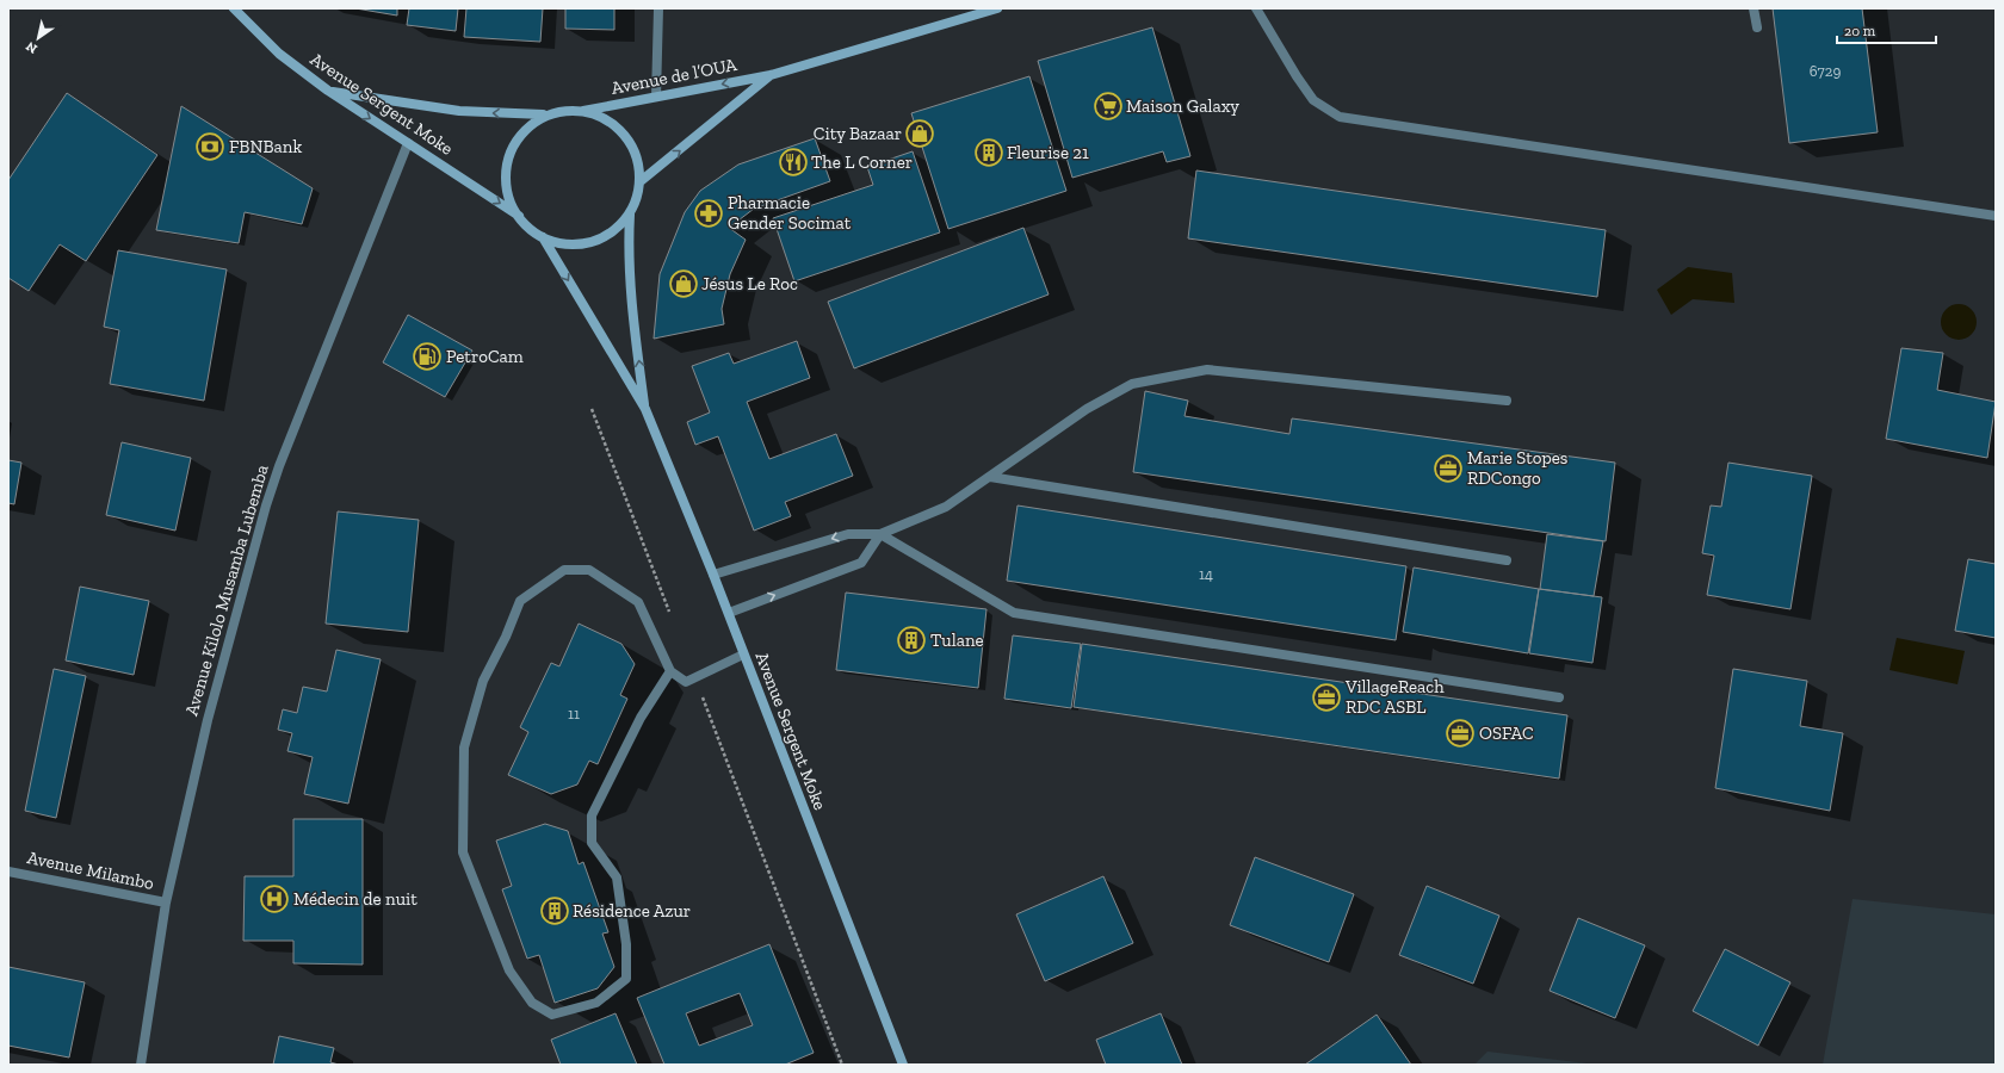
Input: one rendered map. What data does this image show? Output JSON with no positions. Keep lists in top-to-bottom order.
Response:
{
  "streets": {
    "main road": ["Avenue de l’OUA", "Avenue Sergent Moke"],
    "street": ["Avenue Kilolo Musamba Lubemba", "Avenue Milambo"]
  },
  "crossings": [
    ["Avenue de l’OUA", "Avenue Sergent Moke"],
    ["Avenue Sergent Moke", "Avenue Kilolo Musamba Lubemba"],
    ["Avenue Kilolo Musamba Lubemba", "Avenue Milambo"]
  ],
  "places": {
    "supermarket": ["Maison Galaxy"],
    "shop": ["City Bazaar", "Jésus Le Roc"],
    "bank": ["FBNBank"],
    "building": ["Fleurise 21", "Tulane", "Résidence Azur"],
    "restaurant": ["The L Corner"],
    "pharmacy": ["Pharmacie Gender Socimat"],
    "fuel station": ["PetroCam"],
    "office": ["Marie Stopes RDCongo", "VillageReach RDC ASBL", "OSFAC"],
    "hospital": ["Médecin de nuit"]
  },
  "house_numbers": ["6729", "14", "11"],
  "scale_bar": "20 m",
  "north": "bottom left"
}
